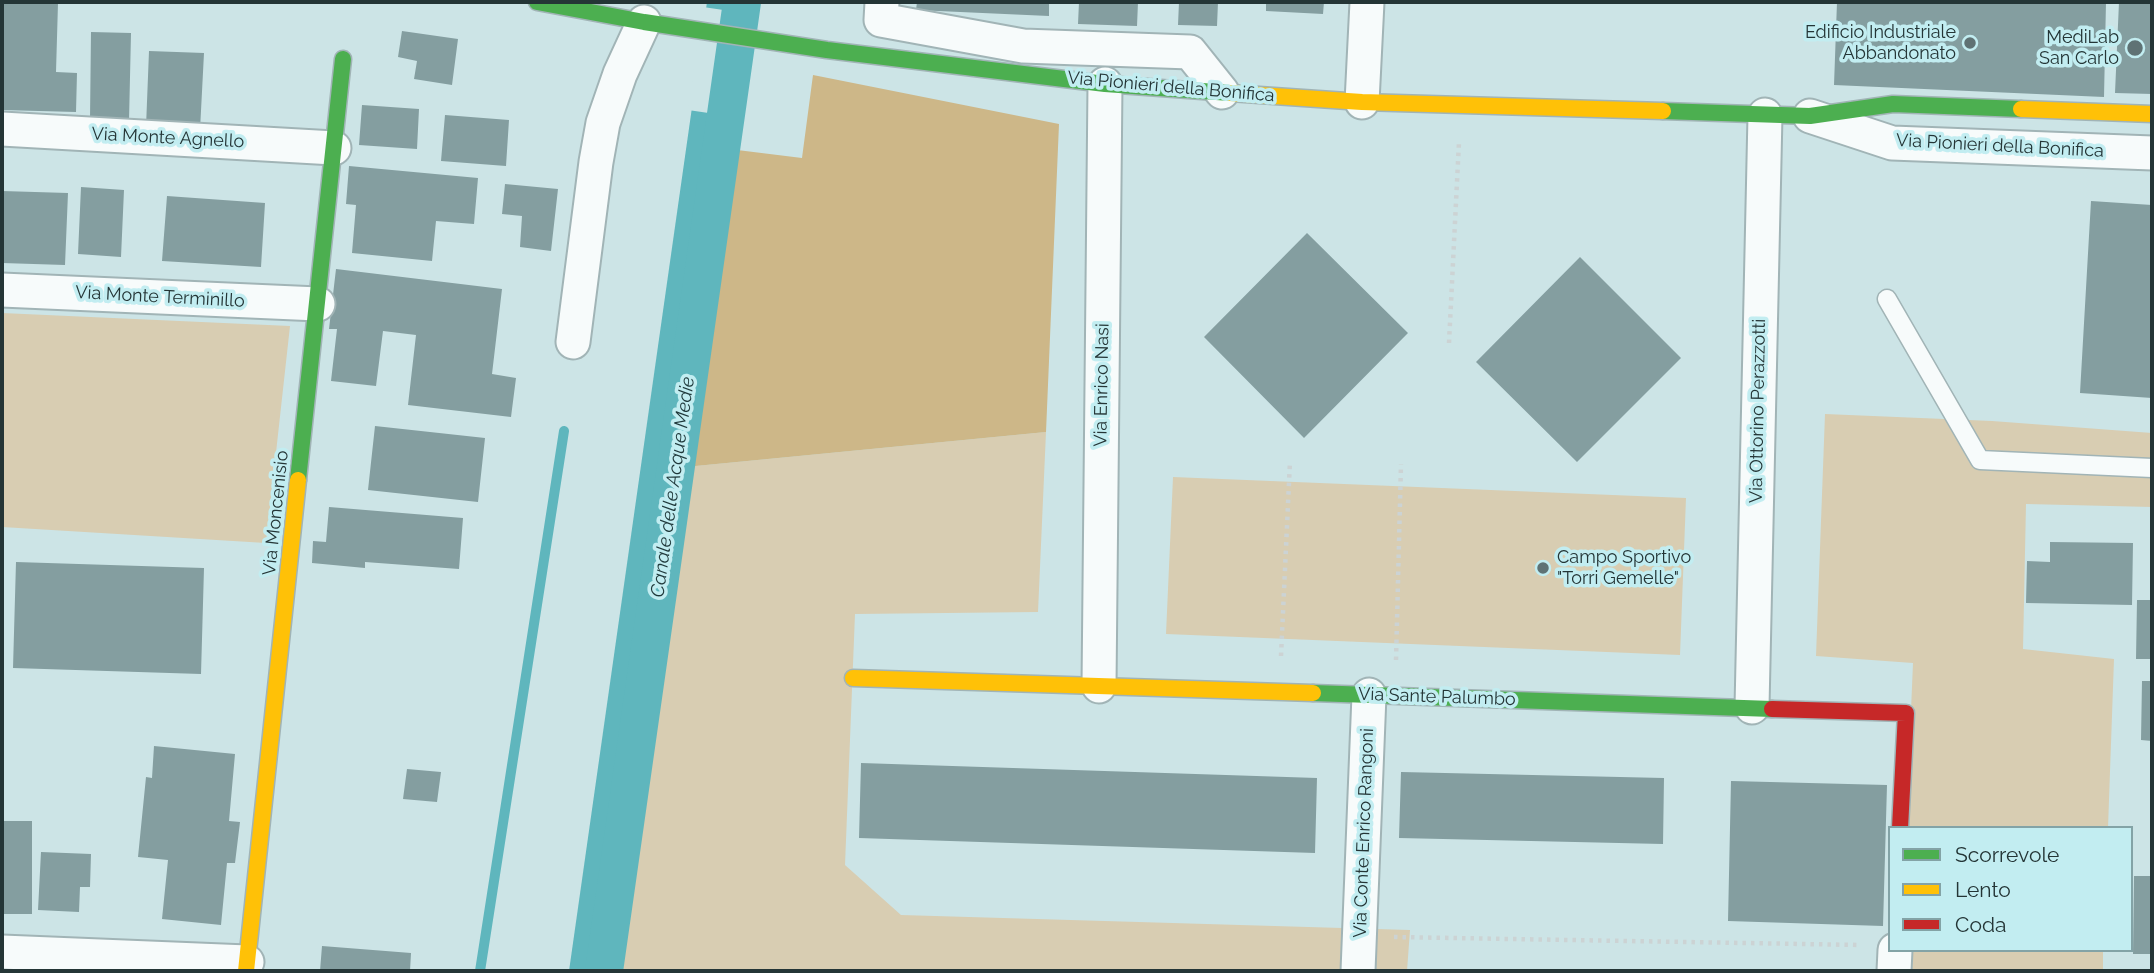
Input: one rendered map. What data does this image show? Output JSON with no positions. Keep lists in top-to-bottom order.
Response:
{
  "streets": {
    "street": [
      "Via Pionieri della Bonifica",
      "Via Monte Agnello",
      "Via Monte Terminillo",
      "Via Enrico Nasi",
      "Via Ottorino Perazzotti",
      "Via Moncenisio",
      "Via Sante Palumbo",
      "Via Conte Enrico Rangoni"
    ]
  },
  "crossings": [
    ["Via Pionieri della Bonifica", "Via Enrico Nasi"],
    ["Via Pionieri della Bonifica", "Via Ottorino Perazzotti"],
    ["Via Monte Agnello", "Via Moncenisio"],
    ["Via Monte Terminillo", "Via Moncenisio"],
    ["Via Enrico Nasi", "Via Sante Palumbo"],
    ["Via Ottorino Perazzotti", "Via Sante Palumbo"],
    ["Via Sante Palumbo", "Via Conte Enrico Rangoni"]
  ],
  "water": ["Canale delle Acque Medie"],
  "places": ["Edificio Industriale Abbandonato", "MediLab San Carlo", "Campo Sportivo \"Torri Gemelle\""],
  "legend": ["Scorrevole", "Lento", "Coda"]
}
